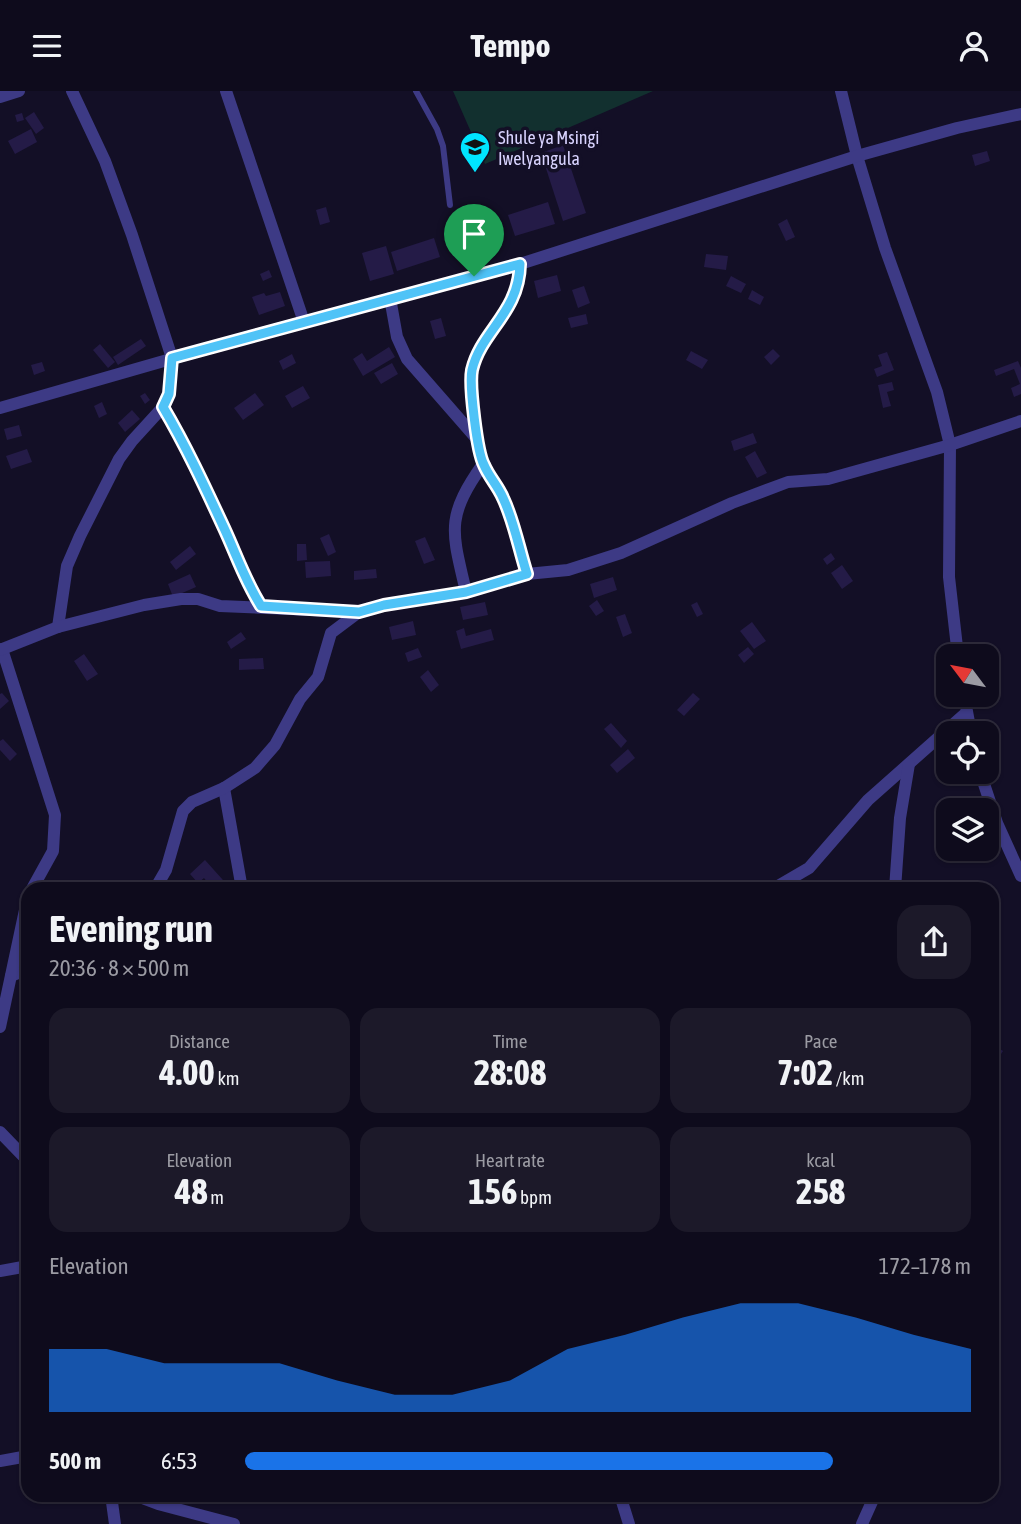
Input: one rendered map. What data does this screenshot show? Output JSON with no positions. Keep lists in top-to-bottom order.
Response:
{
  "places": {
    "school or university": ["Shule ya Msingi Iwelyangula"]
  },
  "north": "top left",
  "page": {
    "header": "Tempo",
    "heading": ["Evening run", "20:36 · 8 × 500 m"],
    "stats": [
      ["Distance", "4.00 km"],
      ["Time", "28:08"],
      ["Pace", "7:02 /km"],
      ["Elevation", "48 m"],
      ["Heart rate", "156 bpm"],
      ["kcal", "258"]
    ],
    "chart": ["Elevation", "172–178 m"],
    "list": [
      {
        "name": "500 m",
        "note": "6:53"
      }
    ]
  }
}
